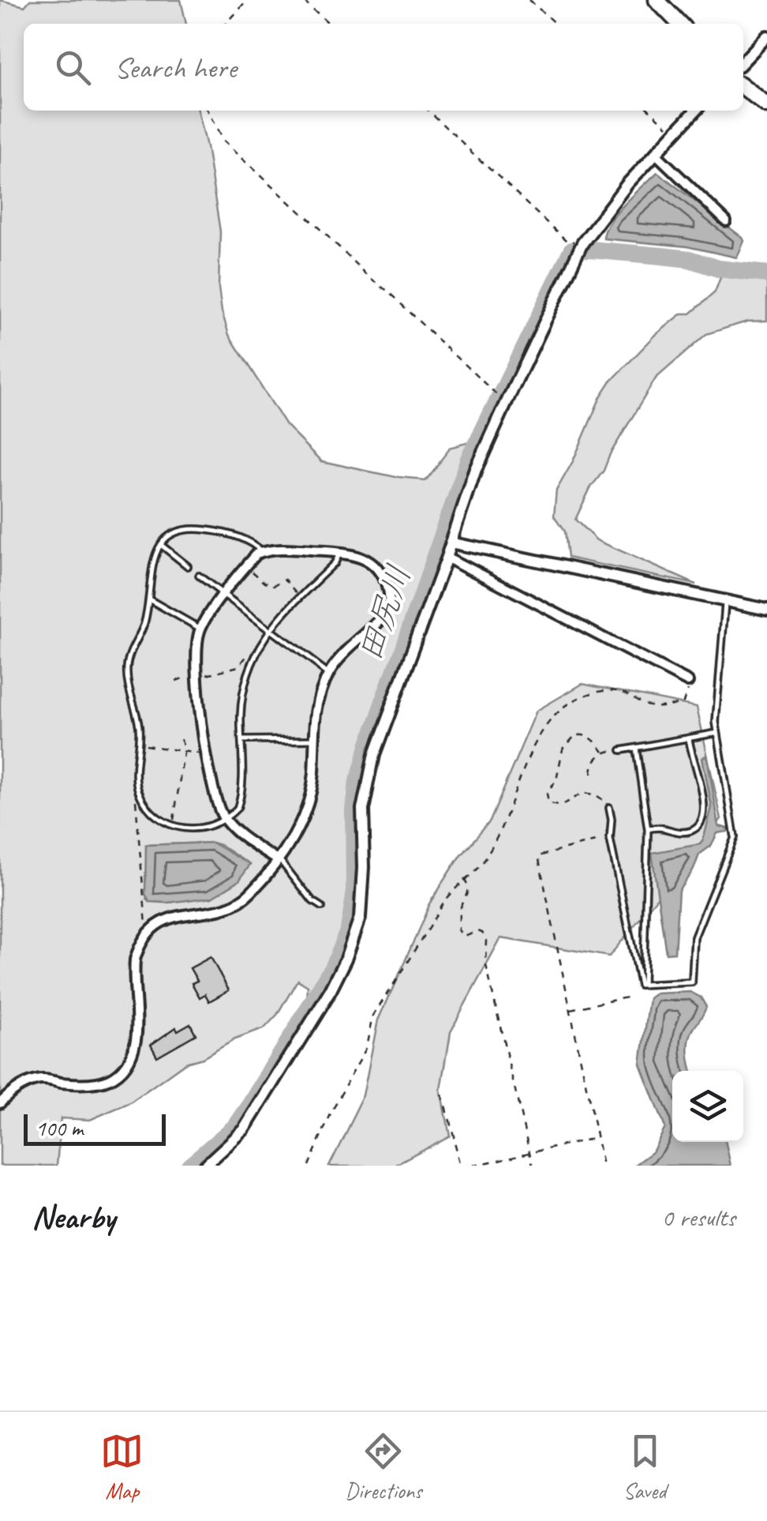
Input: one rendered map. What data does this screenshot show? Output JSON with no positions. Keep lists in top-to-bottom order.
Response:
{
  "water": ["田尻川"],
  "scale_bar": "100 m",
  "page": {
    "search": "Search here",
    "scale": "100 m",
    "heading": ["Nearby", "0 results"],
    "nav": ["Map", "Directions", "Saved"]
  }
}
